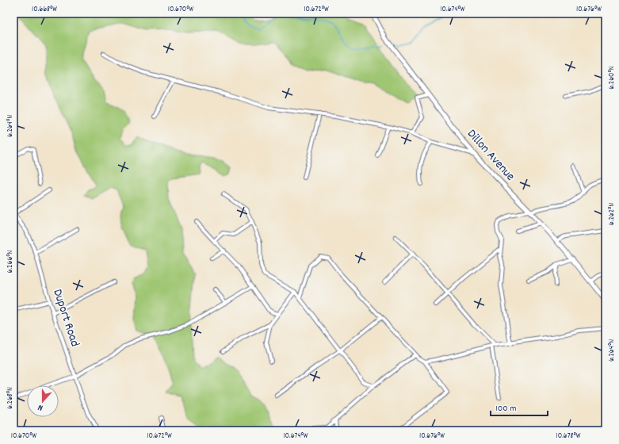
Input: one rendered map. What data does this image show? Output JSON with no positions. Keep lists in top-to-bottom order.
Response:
{
  "streets": {
    "street": ["Dillon Avenue", "Duport Road"]
  },
  "scale_bar": "100 m",
  "north": "bottom",
  "coordinates": [
    "10.668°W",
    "10.670°W",
    "10.672°W",
    "10.674°W",
    "10.676°W",
    "6.260°N",
    "6.264°N",
    "6.262°N",
    "6.266°N",
    "6.268°N",
    "10.678°W"
  ]
}
